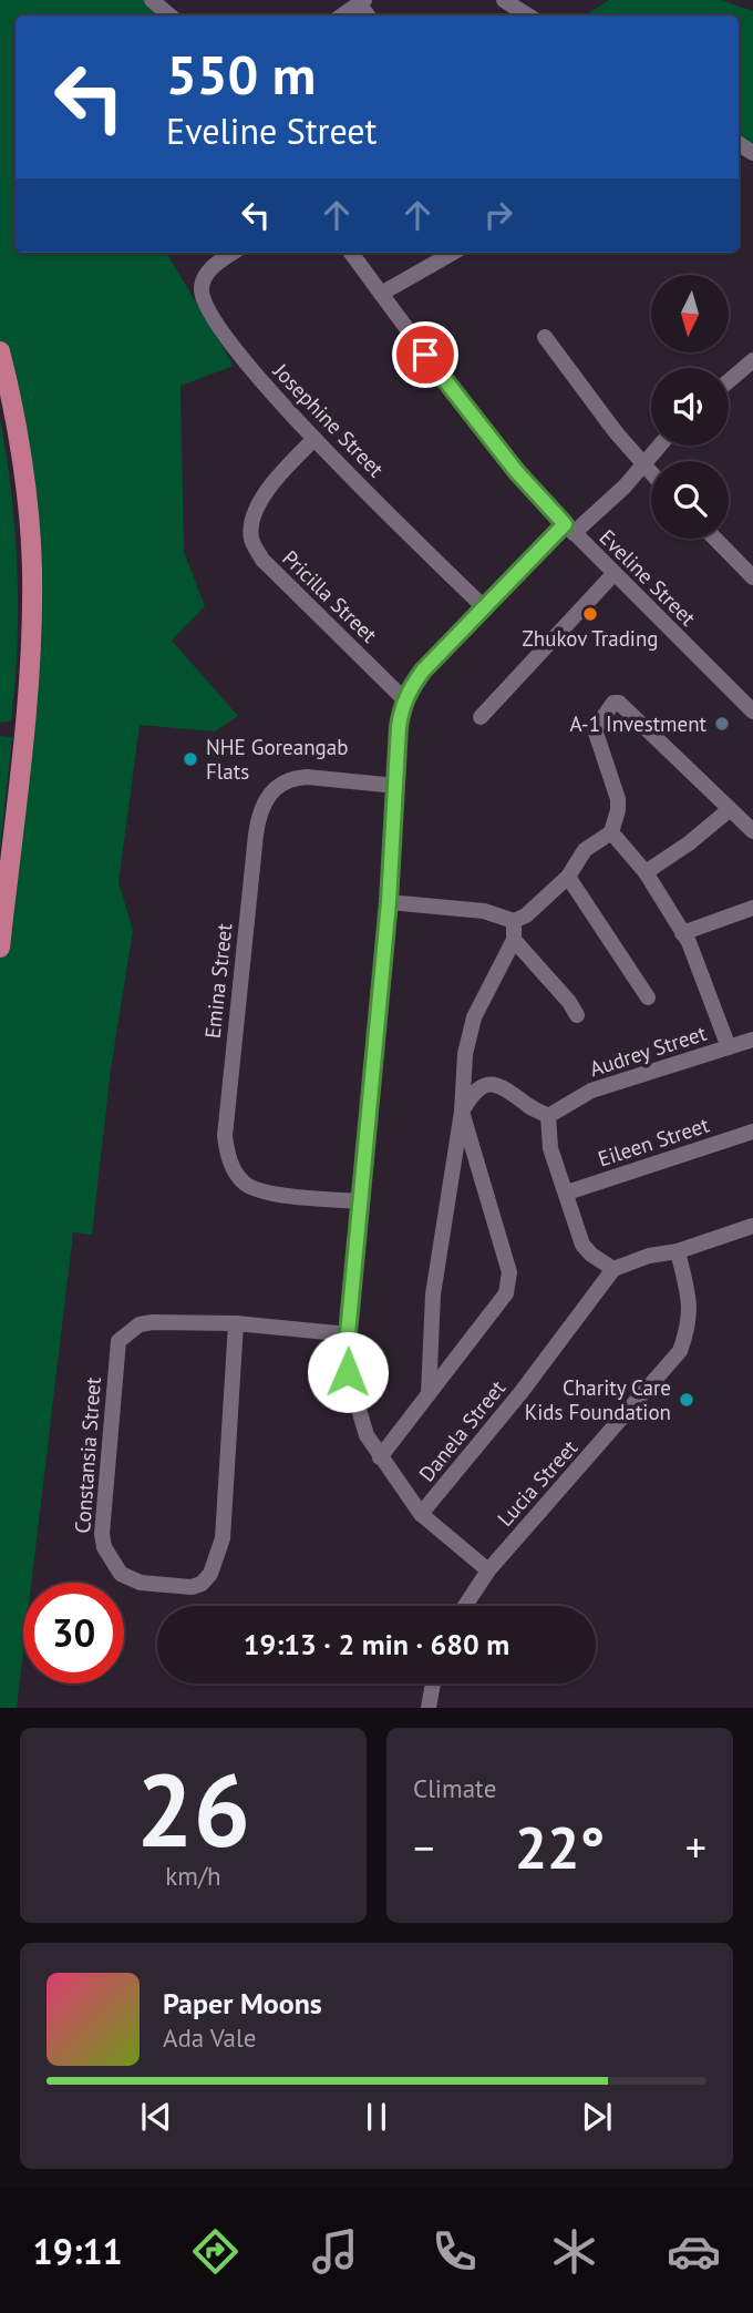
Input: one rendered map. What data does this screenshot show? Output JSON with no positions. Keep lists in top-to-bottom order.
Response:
{
  "streets": {
    "street": [
      "Josephine Street",
      "Eveline Street",
      "Pricilla Street",
      "Emina Street",
      "Audrey Street",
      "Eileen Street",
      "Danela Street",
      "Constansia Street",
      "Lucia Street"
    ]
  },
  "crossings": [
    ["Josephine Street", "Pricilla Street"]
  ],
  "places": [
    "Zhukov Trading",
    "A-1 Investment",
    "NHE Goreangab Flats",
    "Charity Care Kids Foundation"
  ],
  "north": "bottom",
  "page": {
    "turn": ["550 m", "Eveline Street"],
    "limit": "30",
    "trip": "19:13 · 2 min · 680 m",
    "tile": [
      ["26", "km/h"],
      "Climate"
    ],
    "heat": ["−", "22°", "+"],
    "song": ["Paper Moons", "Ada Vale"],
    "tabs": "19:11"
  }
}
